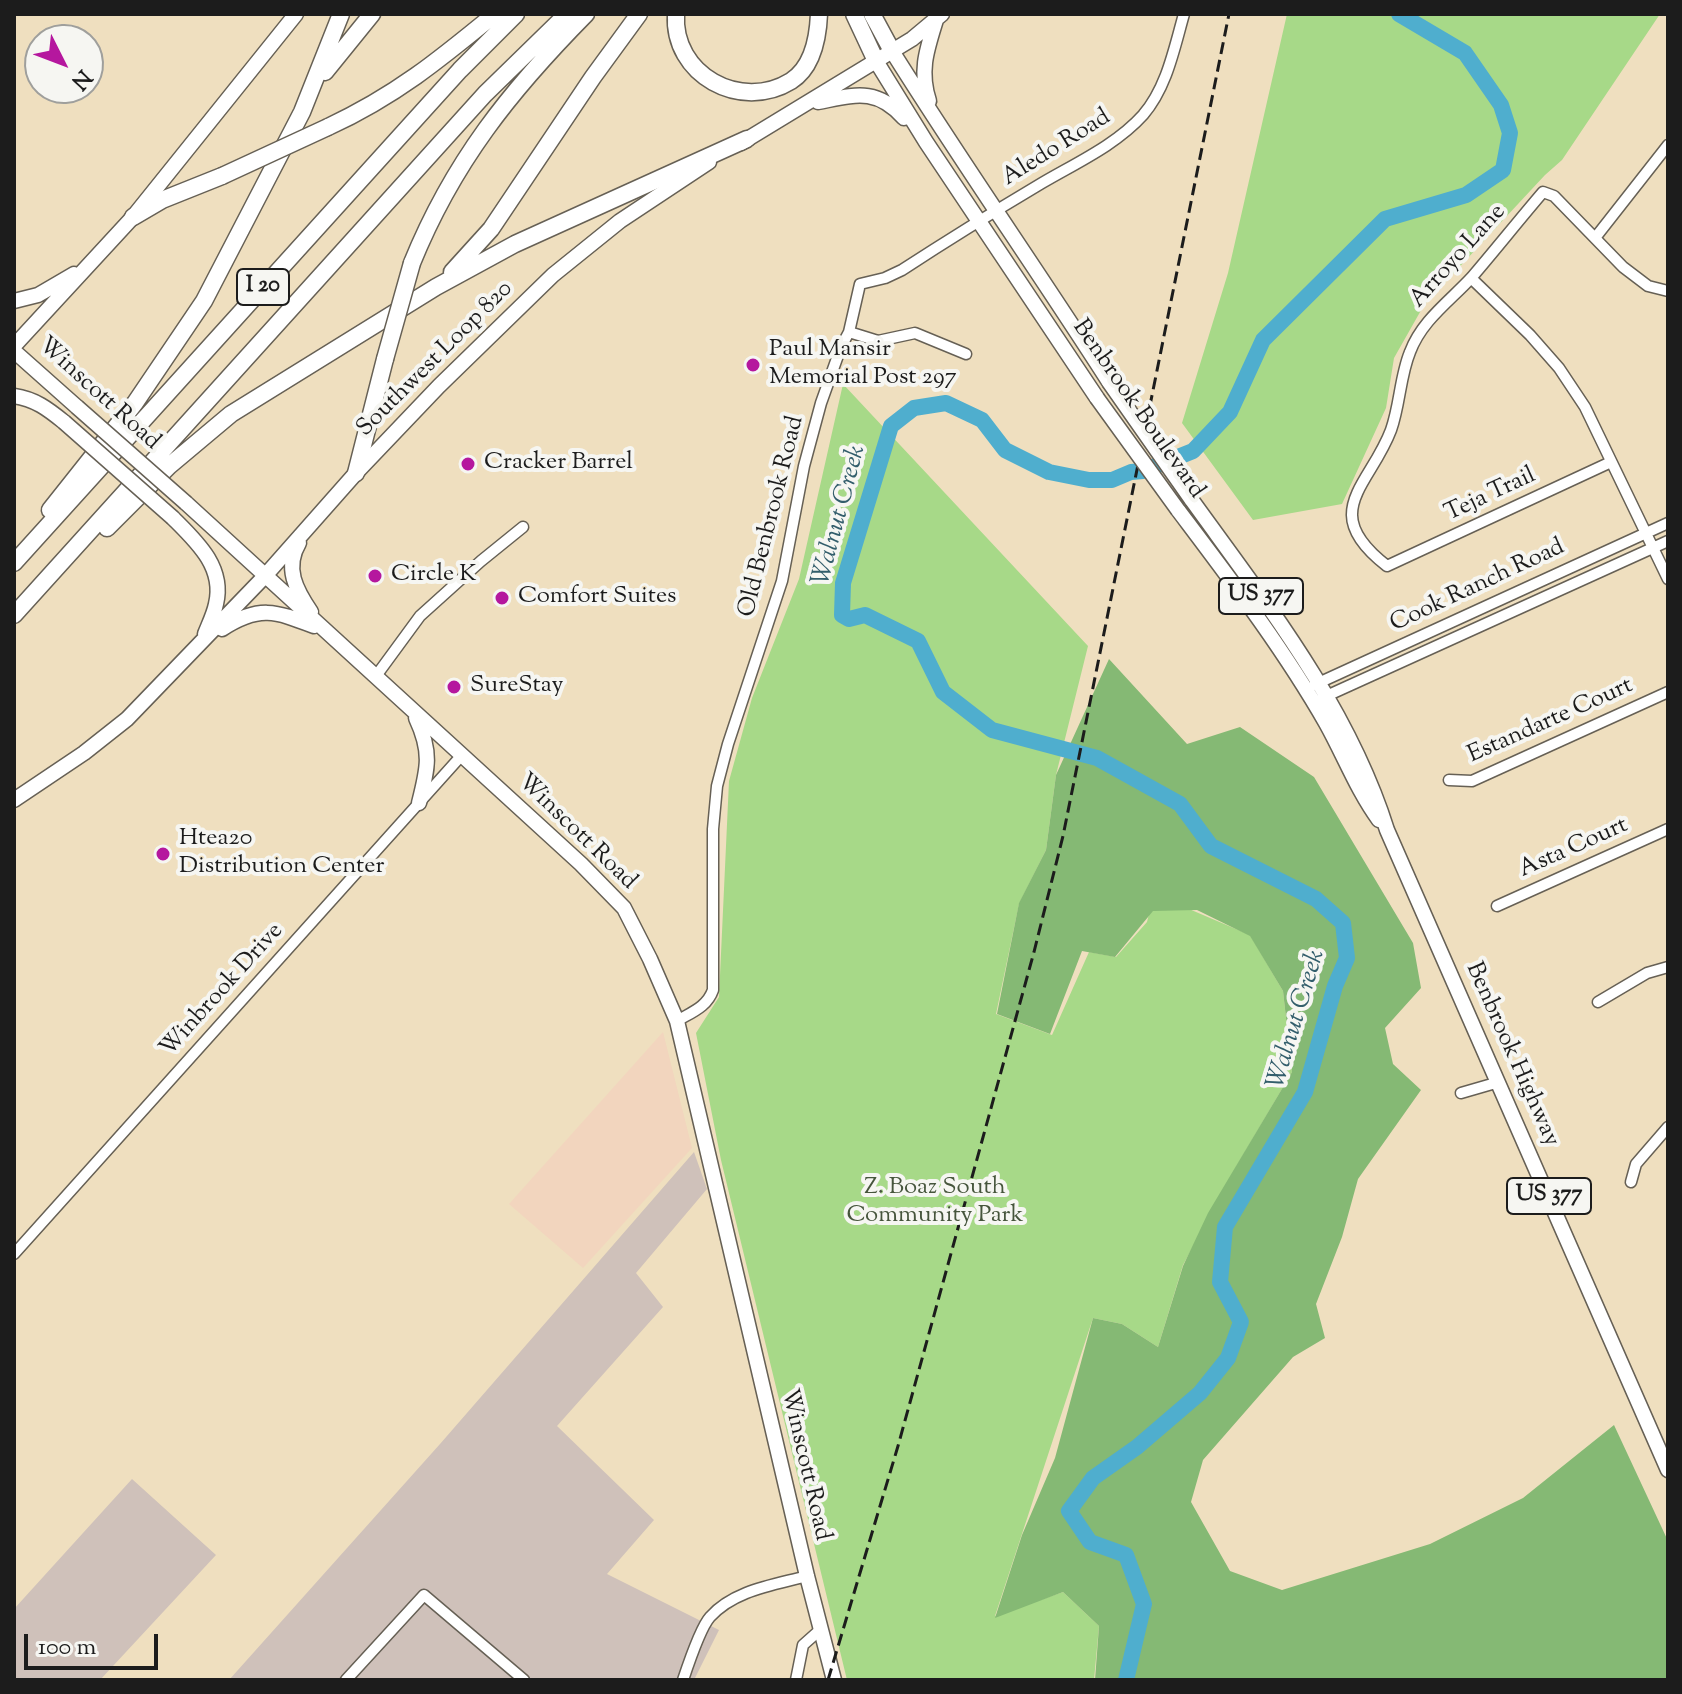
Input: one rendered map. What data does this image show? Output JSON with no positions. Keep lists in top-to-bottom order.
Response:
{
  "streets": {
    "highway": ["I 20", "Benbrook Boulevard", "US 377"],
    "main road": ["Southwest Loop 820", "Winscott Road", "Benbrook Highway"],
    "street": [
      "Aledo Road",
      "Arroyo Lane",
      "Teja Trail",
      "Old Benbrook Road",
      "Cook Ranch Road",
      "Estandarte Court",
      "Asta Court",
      "Winbrook Drive"
    ]
  },
  "crossings": [
    ["Aledo Road", "Benbrook Boulevard"],
    ["Aledo Road", "Old Benbrook Road"],
    ["Arroyo Lane", "Teja Trail"],
    ["Southwest Loop 820", "Winscott Road"],
    ["Southwest Loop 820", "Benbrook Boulevard"],
    ["Winscott Road", "Old Benbrook Road"],
    ["Winscott Road", "Winbrook Drive"],
    ["Benbrook Boulevard", "Old Benbrook Road"],
    ["Benbrook Boulevard", "Cook Ranch Road"],
    ["Benbrook Boulevard", "Benbrook Highway"]
  ],
  "water": ["Walnut Creek"],
  "parks": ["Z. Boaz South Community Park"],
  "places": [
    "Paul Mansir Memorial Post 297",
    "Cracker Barrel",
    "Circle K",
    "Comfort Suites",
    "SureStay",
    "Htea20 Distribution Center"
  ],
  "scale_bar": "100 m",
  "north": "bottom right"
}
